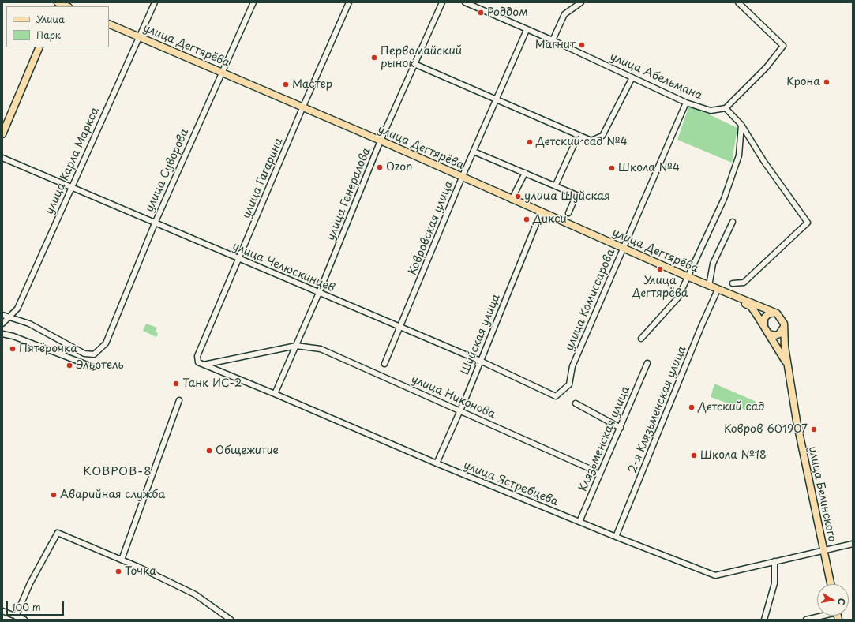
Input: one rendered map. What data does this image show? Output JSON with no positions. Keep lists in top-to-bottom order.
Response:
{
  "streets": {
    "main road": ["улица Дегтярёва", "улица Белинского"],
    "street": [
      "улица Абельмана",
      "улица Карла Маркса",
      "улица Суворова",
      "улица Гагарина",
      "улица Генералова",
      "Ковровская улица",
      "улица Челюскинцев",
      "улица Комиссарова",
      "Шуйская улица",
      "улица Никонова",
      "2-я Клязьменская улица",
      "Клязьменская улица",
      "улица Ястребцева"
    ]
  },
  "crossings": [
    ["улица Дегтярёва", "улица Карла Маркса"],
    ["улица Дегтярёва", "улица Суворова"],
    ["улица Дегтярёва", "улица Гагарина"],
    ["улица Дегтярёва", "улица Генералова"],
    ["улица Дегтярёва", "Ковровская улица"],
    ["улица Дегтярёва", "улица Комиссарова"],
    ["улица Дегтярёва", "Шуйская улица"],
    ["улица Дегтярёва", "2-я Клязьменская улица"],
    ["улица Дегтярёва", "улица Белинского"],
    ["улица Абельмана", "Ковровская улица"],
    ["улица Абельмана", "улица Комиссарова"],
    ["улица Карла Маркса", "улица Челюскинцев"],
    ["улица Суворова", "улица Челюскинцев"],
    ["улица Гагарина", "улица Челюскинцев"],
    ["улица Гагарина", "улица Ястребцева"],
    ["улица Генералова", "улица Челюскинцев"],
    ["улица Генералова", "улица Никонова"],
    ["улица Генералова", "улица Ястребцева"],
    ["Ковровская улица", "улица Челюскинцев"],
    ["улица Челюскинцев", "улица Комиссарова"],
    ["улица Челюскинцев", "Шуйская улица"],
    ["Шуйская улица", "улица Никонова"],
    ["Шуйская улица", "улица Ястребцева"],
    ["улица Никонова", "Клязьменская улица"],
    ["улица Никонова", "улица Ястребцева"],
    ["2-я Клязьменская улица", "улица Ястребцева"],
    ["Клязьменская улица", "улица Ястребцева"],
    ["улица Ястребцева", "улица Белинского"]
  ],
  "districts": ["КОВРОВ-8"],
  "places": [
    "Роддом",
    "Магнит",
    "Первомайский рынок",
    "Крона",
    "Мастер",
    "Детский сад №4",
    "Ozon",
    "Школа №4",
    "улица Шуйская",
    "Дикси",
    "Улица Дегтярёва",
    "Пятёрочка",
    "Эльотель",
    "Танк ИС-2",
    "Детский сад",
    "Ковров 601907",
    "Общежитие",
    "Школа №18",
    "Аварийная служба",
    "Точка"
  ],
  "legend": ["Улица", "Парк"],
  "scale_bar": "100 m",
  "north": "right"
}
